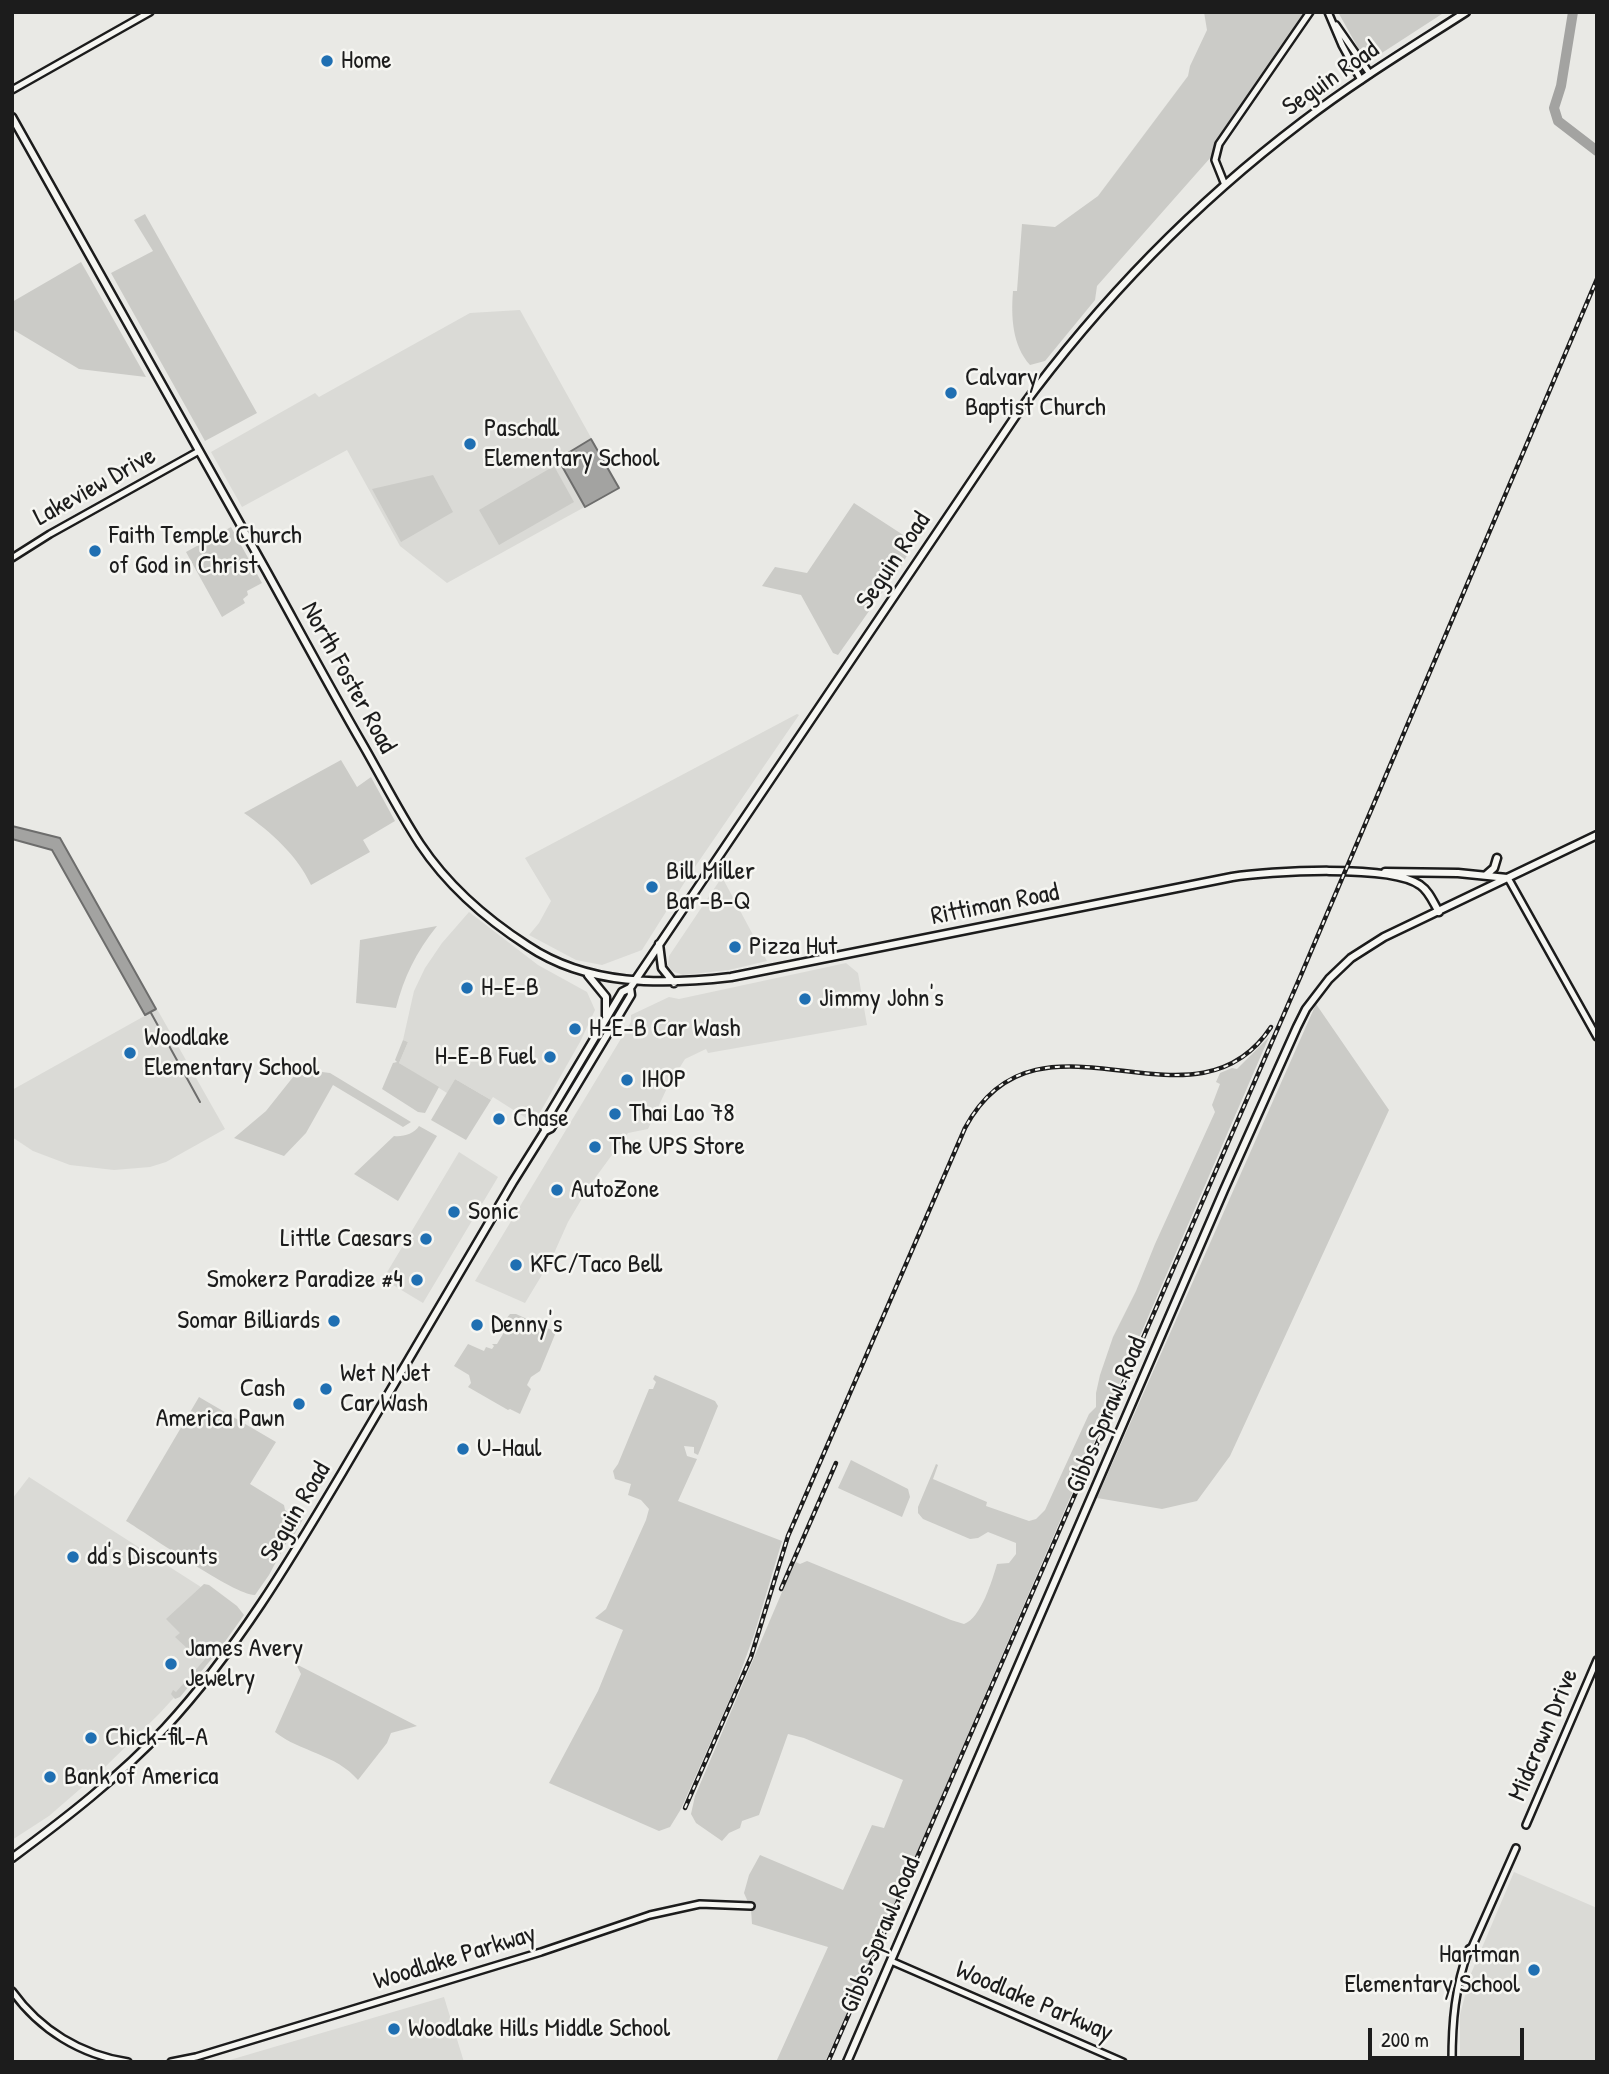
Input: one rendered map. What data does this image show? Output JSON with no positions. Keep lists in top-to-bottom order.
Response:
{
  "streets": {
    "main road": [
      "Seguin Road",
      "North Foster Road",
      "Rittiman Road",
      "Gibbs Sprawl Road"
    ],
    "street": ["Lakeview Drive", "Midcrown Drive", "Woodlake Parkway"]
  },
  "crossings": [
    ["Seguin Road", "North Foster Road"],
    ["Seguin Road", "Rittiman Road"],
    ["Lakeview Drive", "North Foster Road"],
    ["North Foster Road", "Rittiman Road"],
    ["Rittiman Road", "Gibbs Sprawl Road"],
    ["Gibbs Sprawl Road", "Woodlake Parkway"]
  ],
  "places": [
    "Home",
    "Calvary Baptist Church",
    "Paschall Elementary School",
    "Faith Temple Church of God in Christ",
    "Bill Miller Bar-B-Q",
    "Pizza Hut",
    "H-E-B",
    "Jimmy John's",
    "H-E-B Car Wash",
    "Woodlake Elementary School",
    "H-E-B Fuel",
    "IHOP",
    "Thai Lao 78",
    "Chase",
    "The UPS Store",
    "AutoZone",
    "Sonic",
    "Little Caesars",
    "KFC/Taco Bell",
    "Smokerz Paradize #4",
    "Somar Billiards",
    "Denny's",
    "Wet N Jet Car Wash",
    "Cash America Pawn",
    "U-Haul",
    "dd's Discounts",
    "James Avery Jewelry",
    "Chick-fil-A",
    "Bank of America",
    "Hartman Elementary School",
    "Woodlake Hills Middle School"
  ],
  "scale_bar": "200 m"
}
